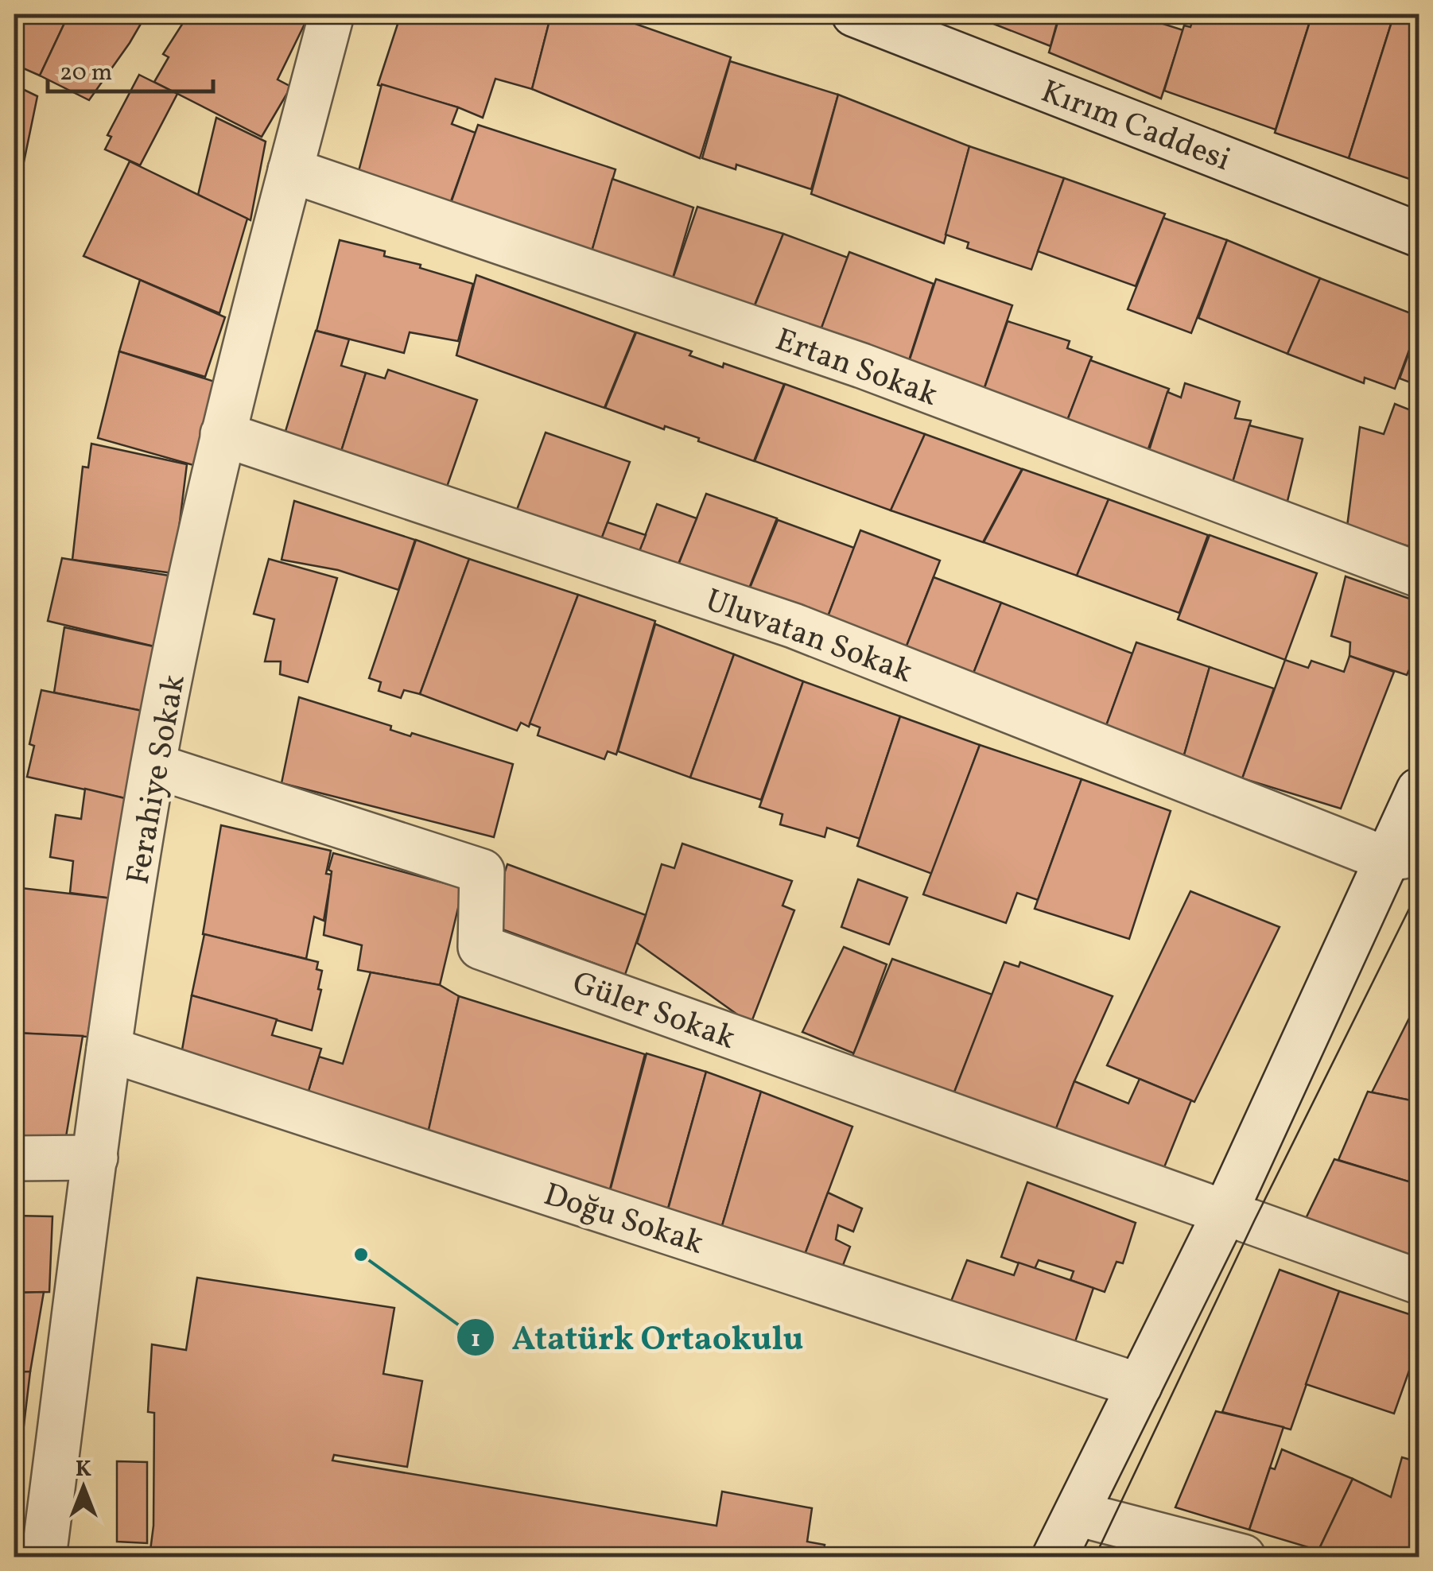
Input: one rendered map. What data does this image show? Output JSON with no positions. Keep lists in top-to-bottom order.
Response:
{
  "streets": {
    "street": [
      "Kırım Caddesi",
      "Ertan Sokak",
      "Uluvatan Sokak",
      "Ferahiye Sokak",
      "Güler Sokak",
      "Doğu Sokak"
    ]
  },
  "crossings": [
    ["Ertan Sokak", "Ferahiye Sokak"],
    ["Uluvatan Sokak", "Ferahiye Sokak"],
    ["Ferahiye Sokak", "Güler Sokak"],
    ["Ferahiye Sokak", "Doğu Sokak"]
  ],
  "places": ["Atatürk Ortaokulu"],
  "scale_bar": "20 m",
  "north": "top"
}
